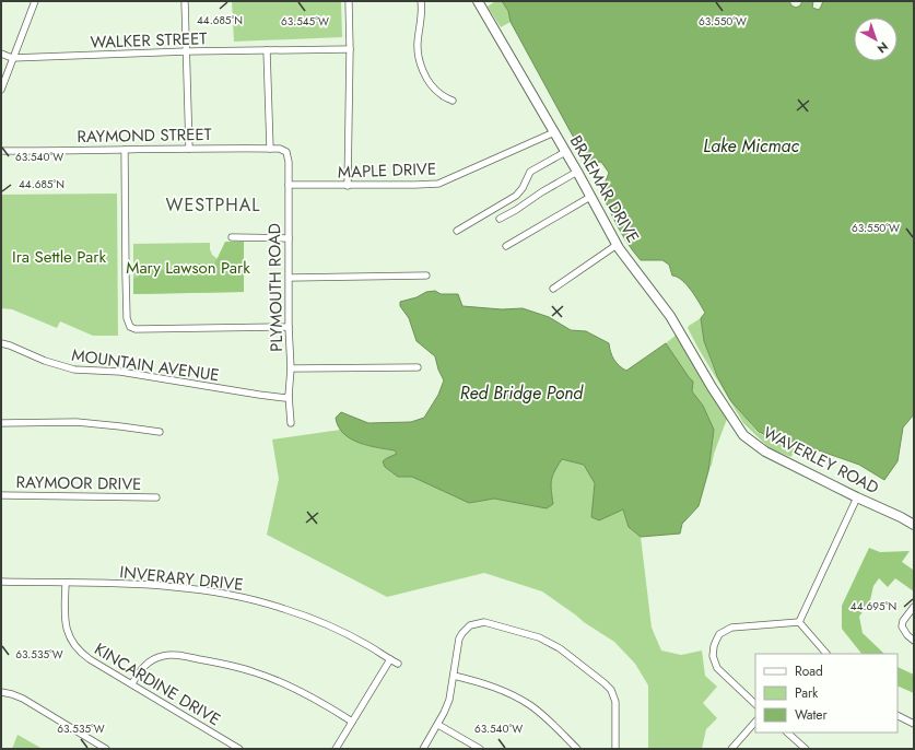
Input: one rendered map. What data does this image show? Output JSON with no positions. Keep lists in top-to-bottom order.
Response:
{
  "streets": {
    "main road": ["BRAEMAR DRIVE", "WAVERLEY ROAD"],
    "street": [
      "WALKER STREET",
      "RAYMOND STREET",
      "MAPLE DRIVE",
      "PLYMOUTH ROAD",
      "MOUNTAIN AVENUE",
      "RAYMOOR DRIVE",
      "INVERARY DRIVE",
      "KINCARDINE DRIVE"
    ]
  },
  "crossings": [
    ["RAYMOND STREET", "PLYMOUTH ROAD"],
    ["MAPLE DRIVE", "BRAEMAR DRIVE"],
    ["MAPLE DRIVE", "PLYMOUTH ROAD"],
    ["BRAEMAR DRIVE", "WAVERLEY ROAD"],
    ["PLYMOUTH ROAD", "MOUNTAIN AVENUE"],
    ["INVERARY DRIVE", "KINCARDINE DRIVE"]
  ],
  "districts": ["WESTPHAL"],
  "water": ["Lake Micmac", "Red Bridge Pond"],
  "parks": ["Ira Settle Park", "Mary Lawson Park"],
  "legend": ["Road", "Park", "Water"],
  "north": "bottom right",
  "coordinates": [
    "44.685°N",
    "63.545°W",
    "63.550°W",
    "63.540°W",
    "44.695°N",
    "63.535°W"
  ]
}
